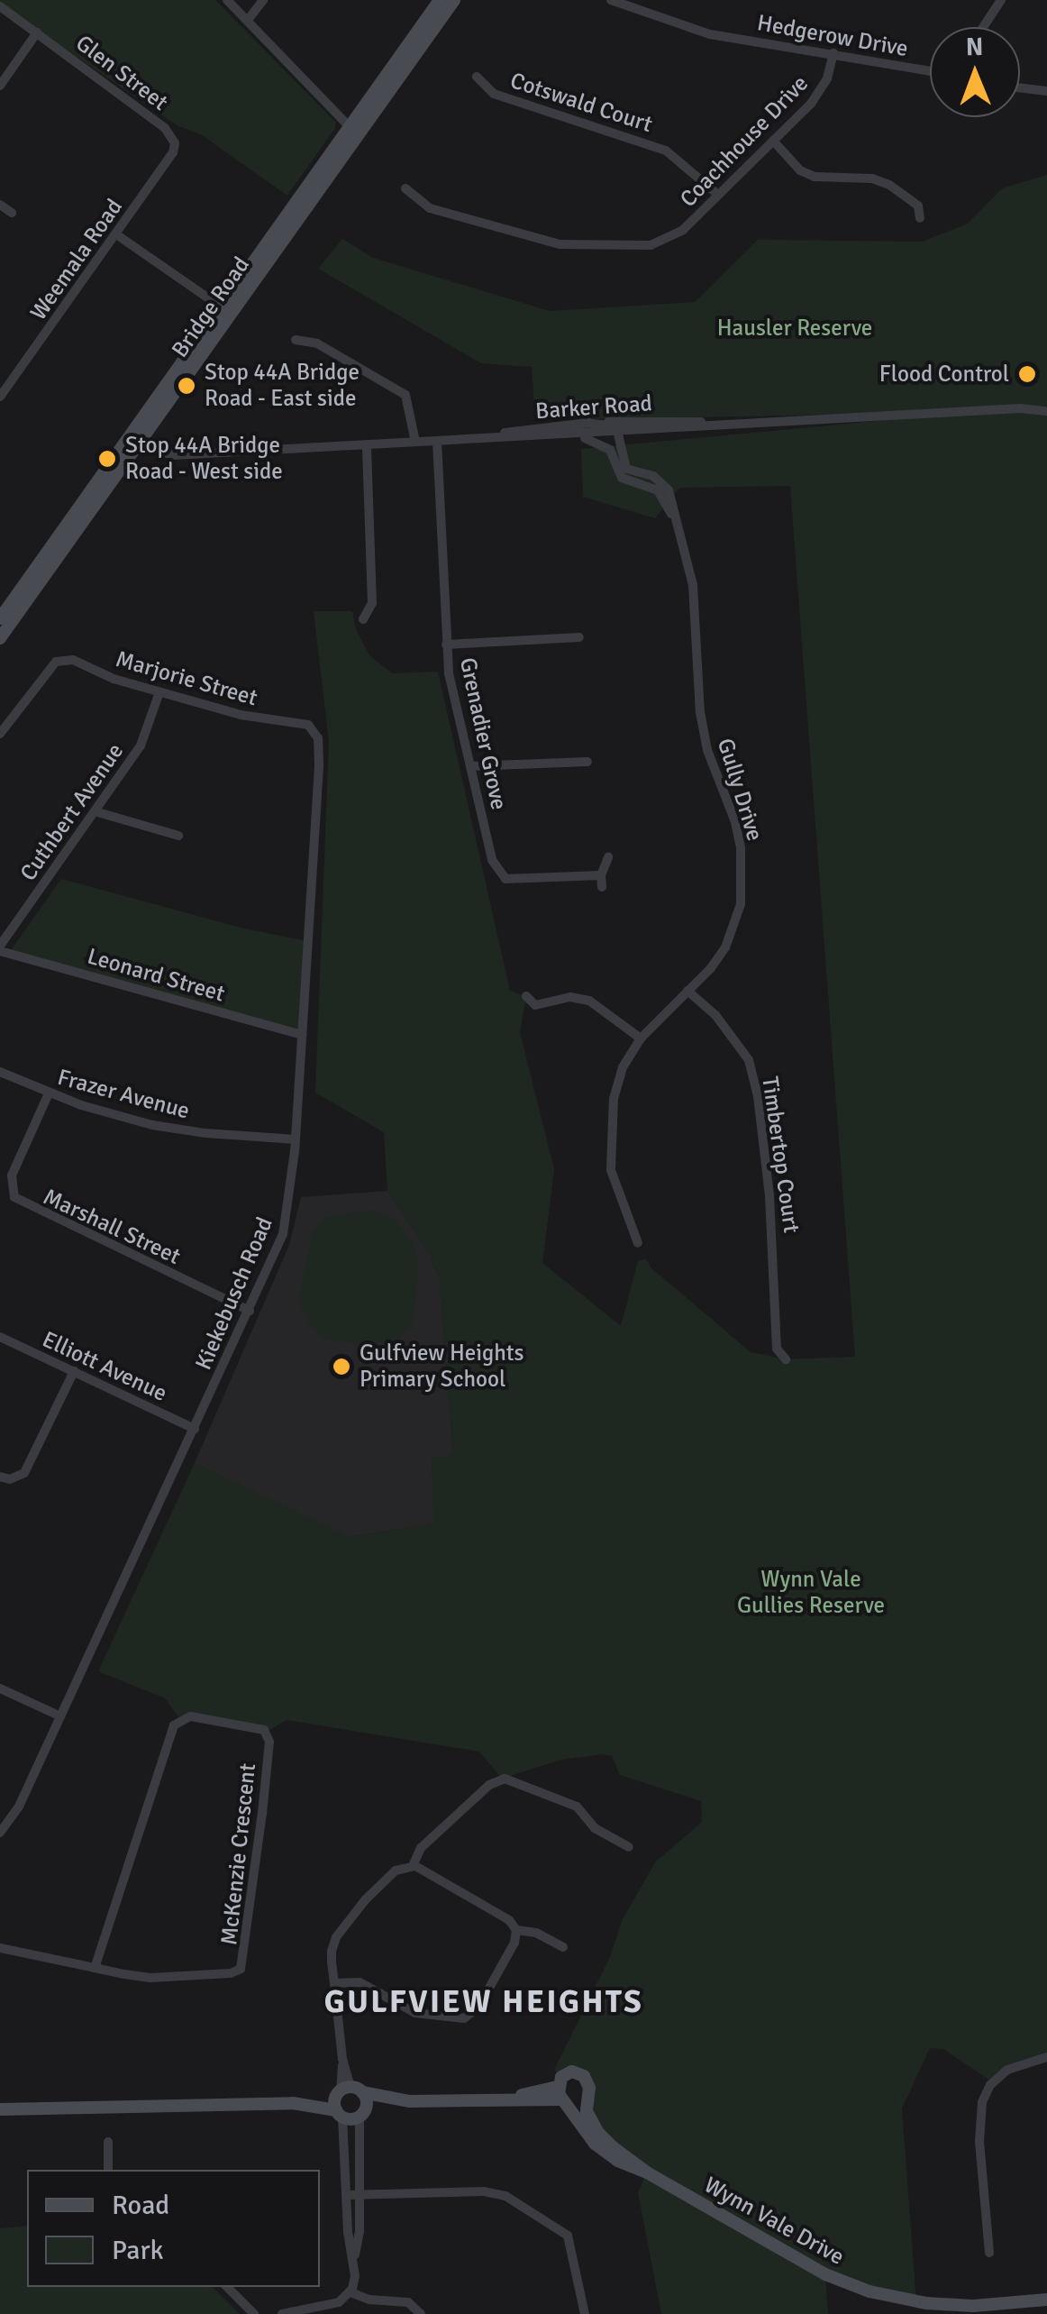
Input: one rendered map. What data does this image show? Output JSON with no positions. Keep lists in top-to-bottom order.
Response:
{
  "streets": {
    "main road": ["Bridge Road", "Wynn Vale Drive"],
    "street": [
      "Hedgerow Drive",
      "Glen Street",
      "Cotswald Court",
      "Coachhouse Drive",
      "Weemala Road",
      "Barker Road",
      "Marjorie Street",
      "Grenadier Grove",
      "Gully Drive",
      "Cuthbert Avenue",
      "Leonard Street",
      "Frazer Avenue",
      "Timbertop Court",
      "Marshall Street",
      "Kiekebusch Road",
      "Elliott Avenue",
      "McKenzie Crescent"
    ]
  },
  "crossings": [
    ["Hedgerow Drive", "Coachhouse Drive"],
    ["Glen Street", "Weemala Road"],
    ["Cotswald Court", "Coachhouse Drive"],
    ["Bridge Road", "Barker Road"],
    ["Barker Road", "Grenadier Grove"],
    ["Barker Road", "Gully Drive"],
    ["Marjorie Street", "Cuthbert Avenue"],
    ["Marjorie Street", "Kiekebusch Road"],
    ["Gully Drive", "Timbertop Court"],
    ["Cuthbert Avenue", "Leonard Street"],
    ["Leonard Street", "Kiekebusch Road"],
    ["Frazer Avenue", "Marshall Street"],
    ["Frazer Avenue", "Kiekebusch Road"],
    ["Marshall Street", "Kiekebusch Road"],
    ["Kiekebusch Road", "Elliott Avenue"]
  ],
  "districts": ["GULFVIEW HEIGHTS"],
  "parks": ["Hausler Reserve", "Wynn Vale Gullies Reserve"],
  "places": [
    "Flood Control",
    "Stop 44A Bridge Road - East side",
    "Stop 44A Bridge Road - West side",
    "Gulfview Heights Primary School"
  ],
  "legend": ["Road", "Park"],
  "north": "top"
}
